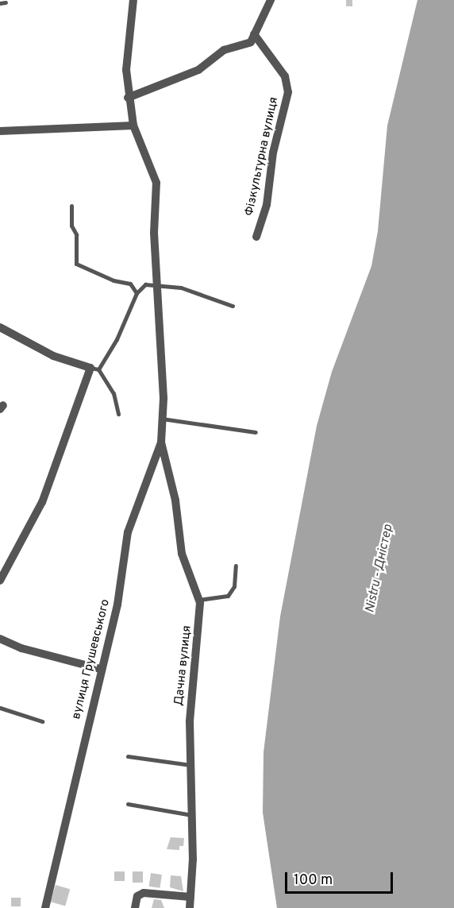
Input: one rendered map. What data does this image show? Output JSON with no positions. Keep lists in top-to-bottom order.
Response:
{
  "streets": {
    "street": ["Фізкультурна вулиця", "вулиця Грушевського", "Дачна вулиця"]
  },
  "crossings": [
    ["вулиця Грушевського", "Дачна вулиця"]
  ],
  "water": ["Nistru - Дністер"],
  "scale_bar": "100 m"
}
